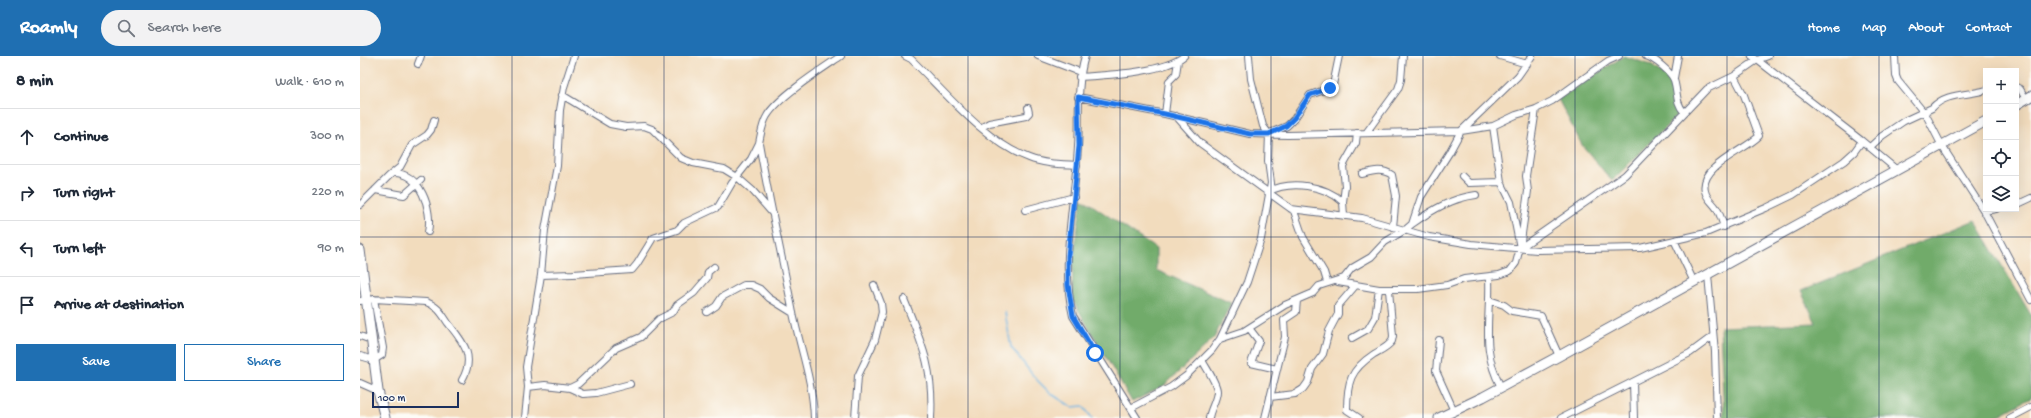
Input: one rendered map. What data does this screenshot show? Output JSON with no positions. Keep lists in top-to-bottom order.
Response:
{
  "scale_bar": "100 m",
  "page": {
    "header": "Roamly",
    "search": "Search here",
    "nav": [
      "Home",
      "Map",
      "About",
      "Contact"
    ],
    "heading": ["8 min", "Walk · 610 m"],
    "map_buttons": ["+", "−"],
    "list": [
      ["Continue", "300 m"],
      ["Turn right", "220 m"],
      ["Turn left", "90 m"],
      "Arrive at destination"
    ],
    "buttons": ["Save", "Share"],
    "scale": "100 m"
  }
}
